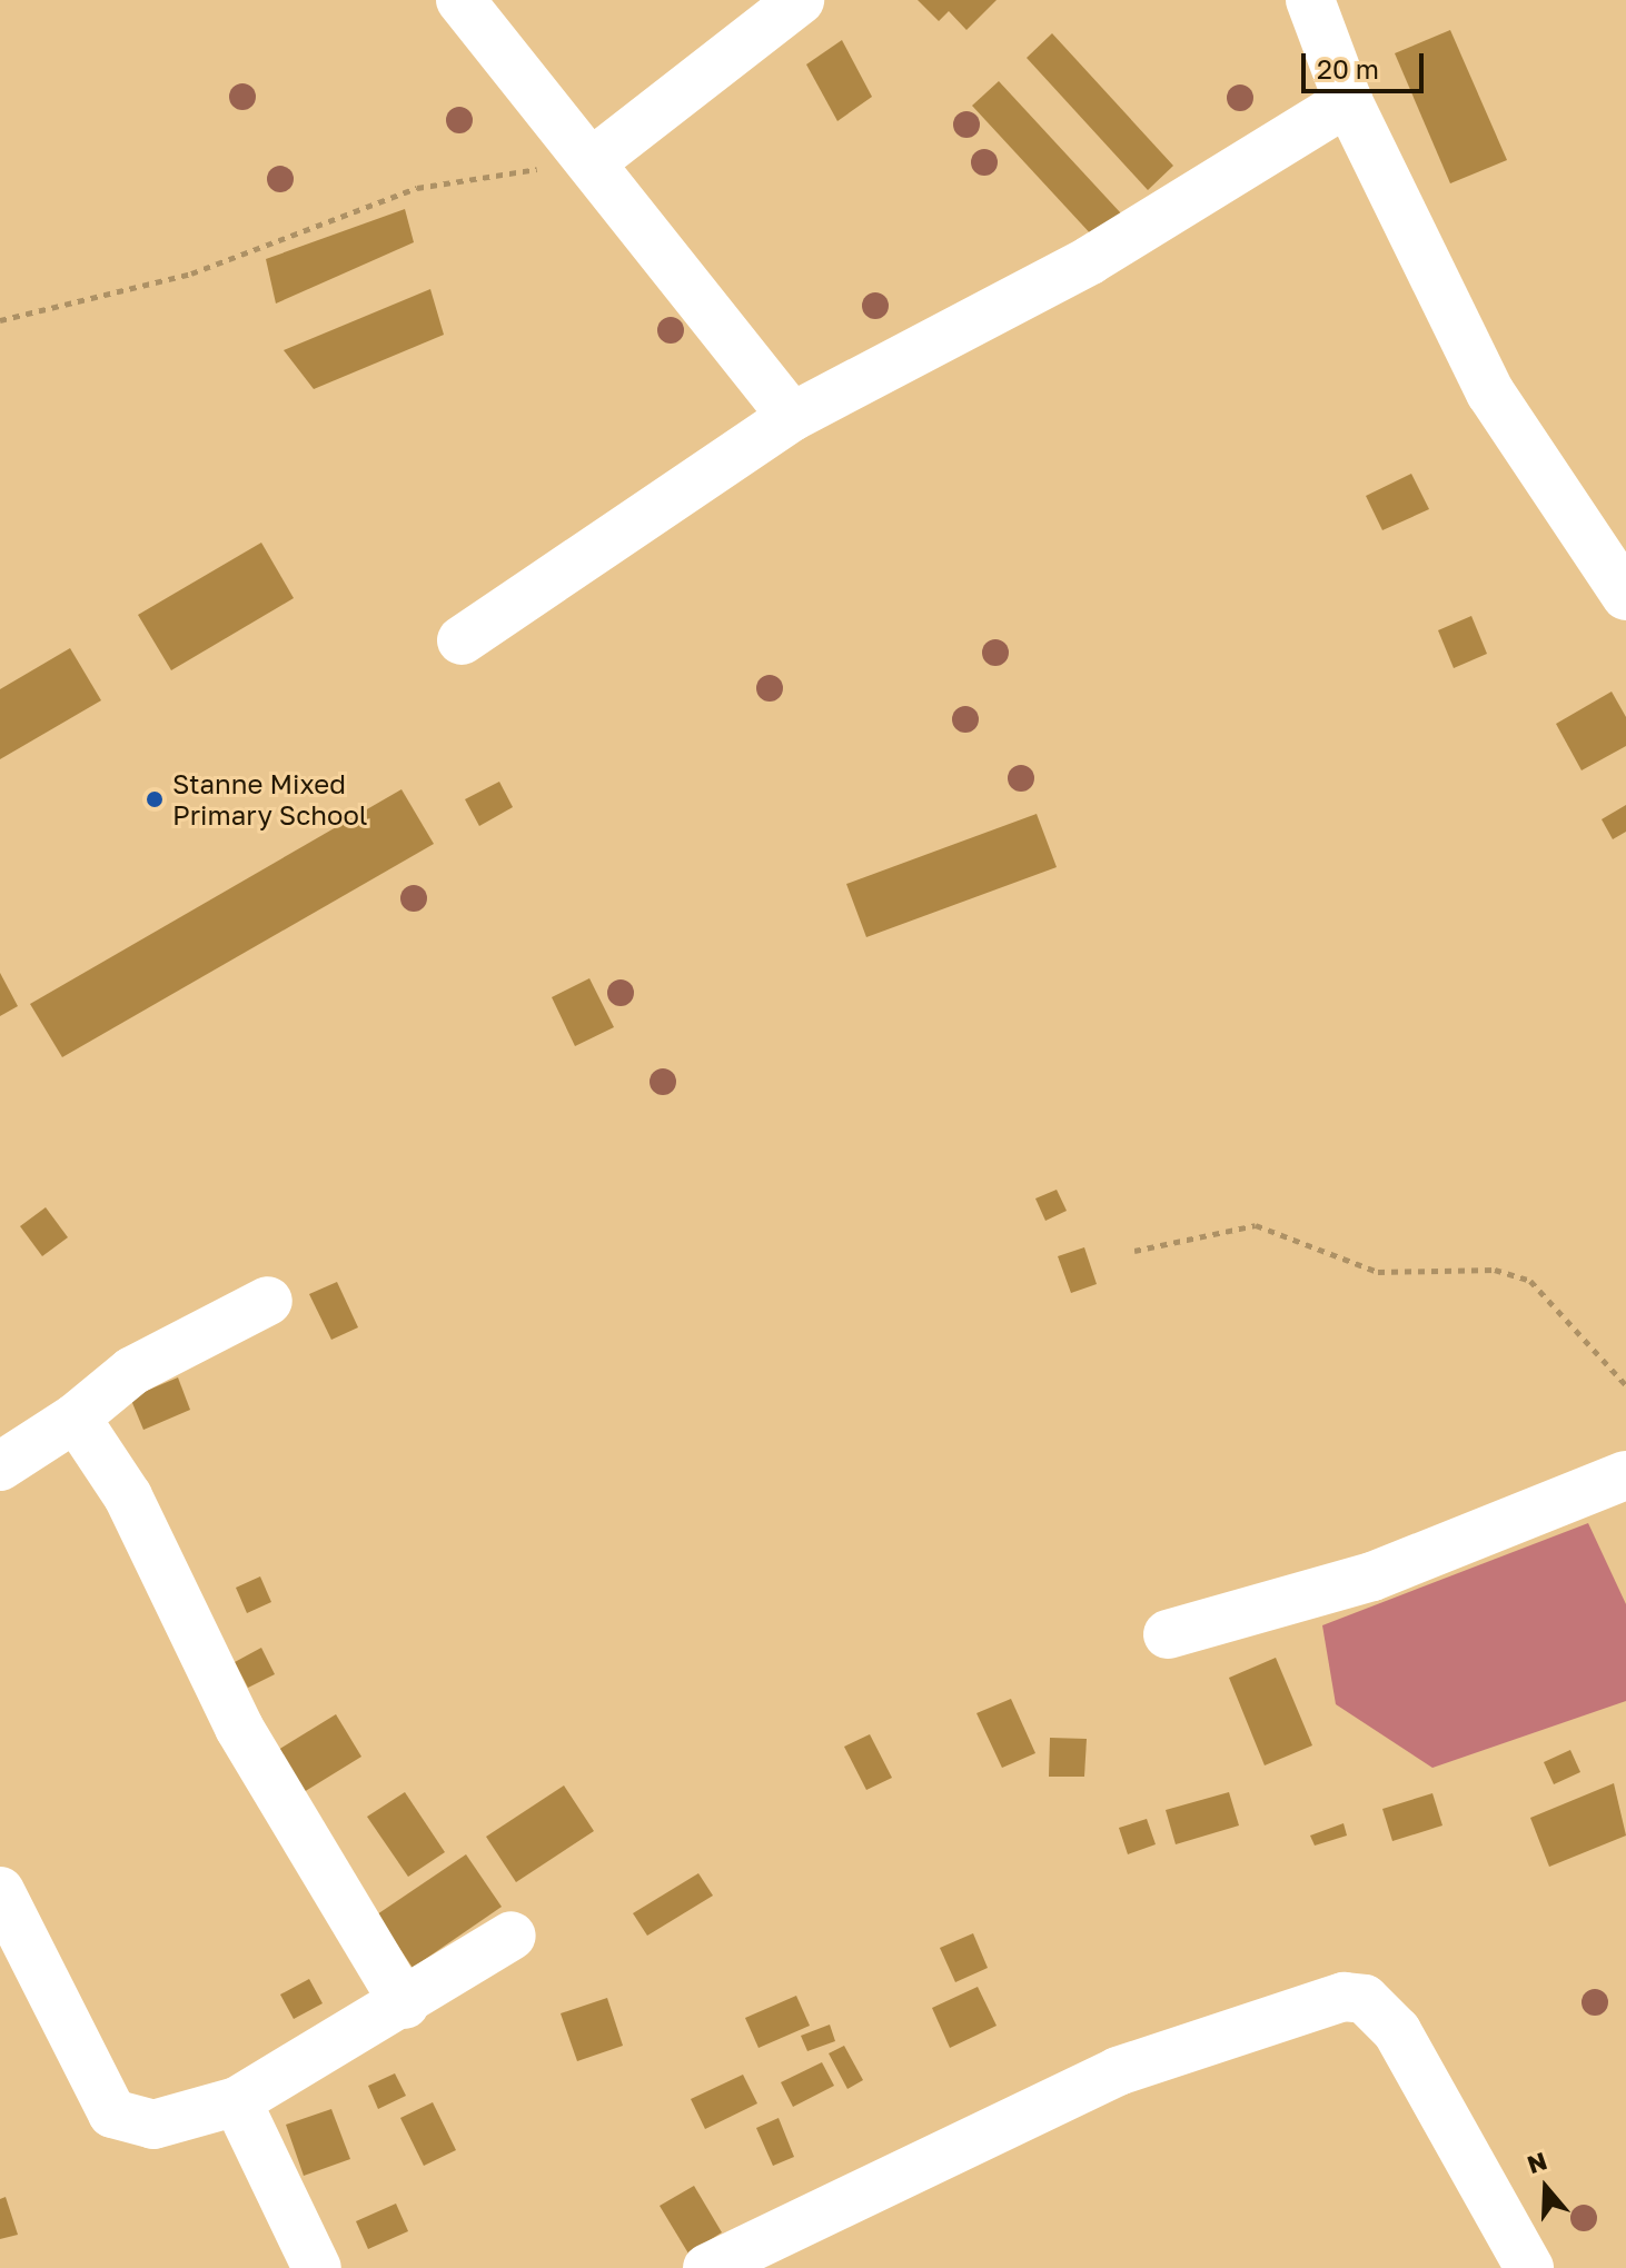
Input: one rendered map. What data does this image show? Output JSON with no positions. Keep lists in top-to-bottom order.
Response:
{
  "places": ["Stanne Mixed Primary School"],
  "scale_bar": "20 m",
  "north": "top"
}
